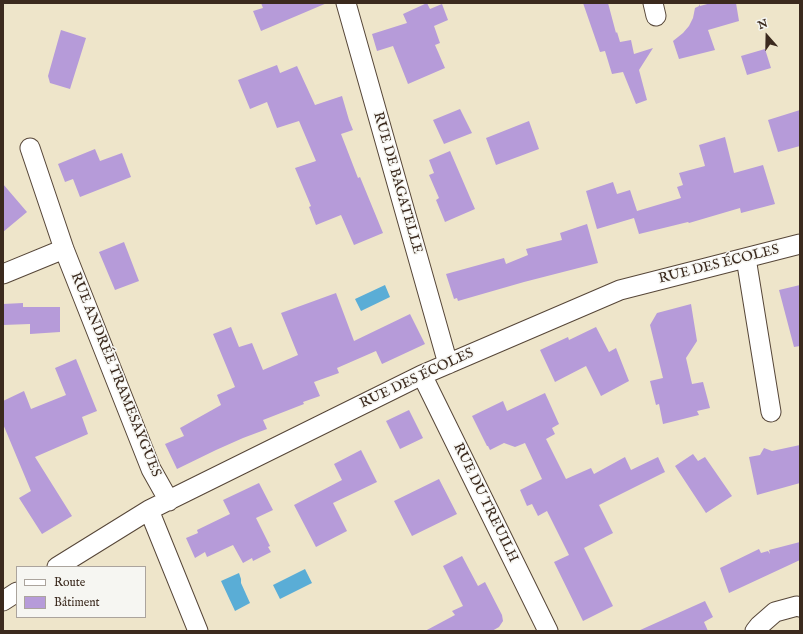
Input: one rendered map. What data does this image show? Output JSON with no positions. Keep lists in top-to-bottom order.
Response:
{
  "streets": {
    "street": [
      "RUE DE BAGATELLE",
      "RUE DES ÉCOLES",
      "RUE ANDRÉE TRAMESAYGUES",
      "RUE DU TREUILH"
    ]
  },
  "crossings": [
    ["RUE DE BAGATELLE", "RUE DES ÉCOLES"],
    ["RUE DES ÉCOLES", "RUE ANDRÉE TRAMESAYGUES"],
    ["RUE DES ÉCOLES", "RUE DU TREUILH"]
  ],
  "legend": ["Route", "Bâtiment"],
  "north": "top"
}
